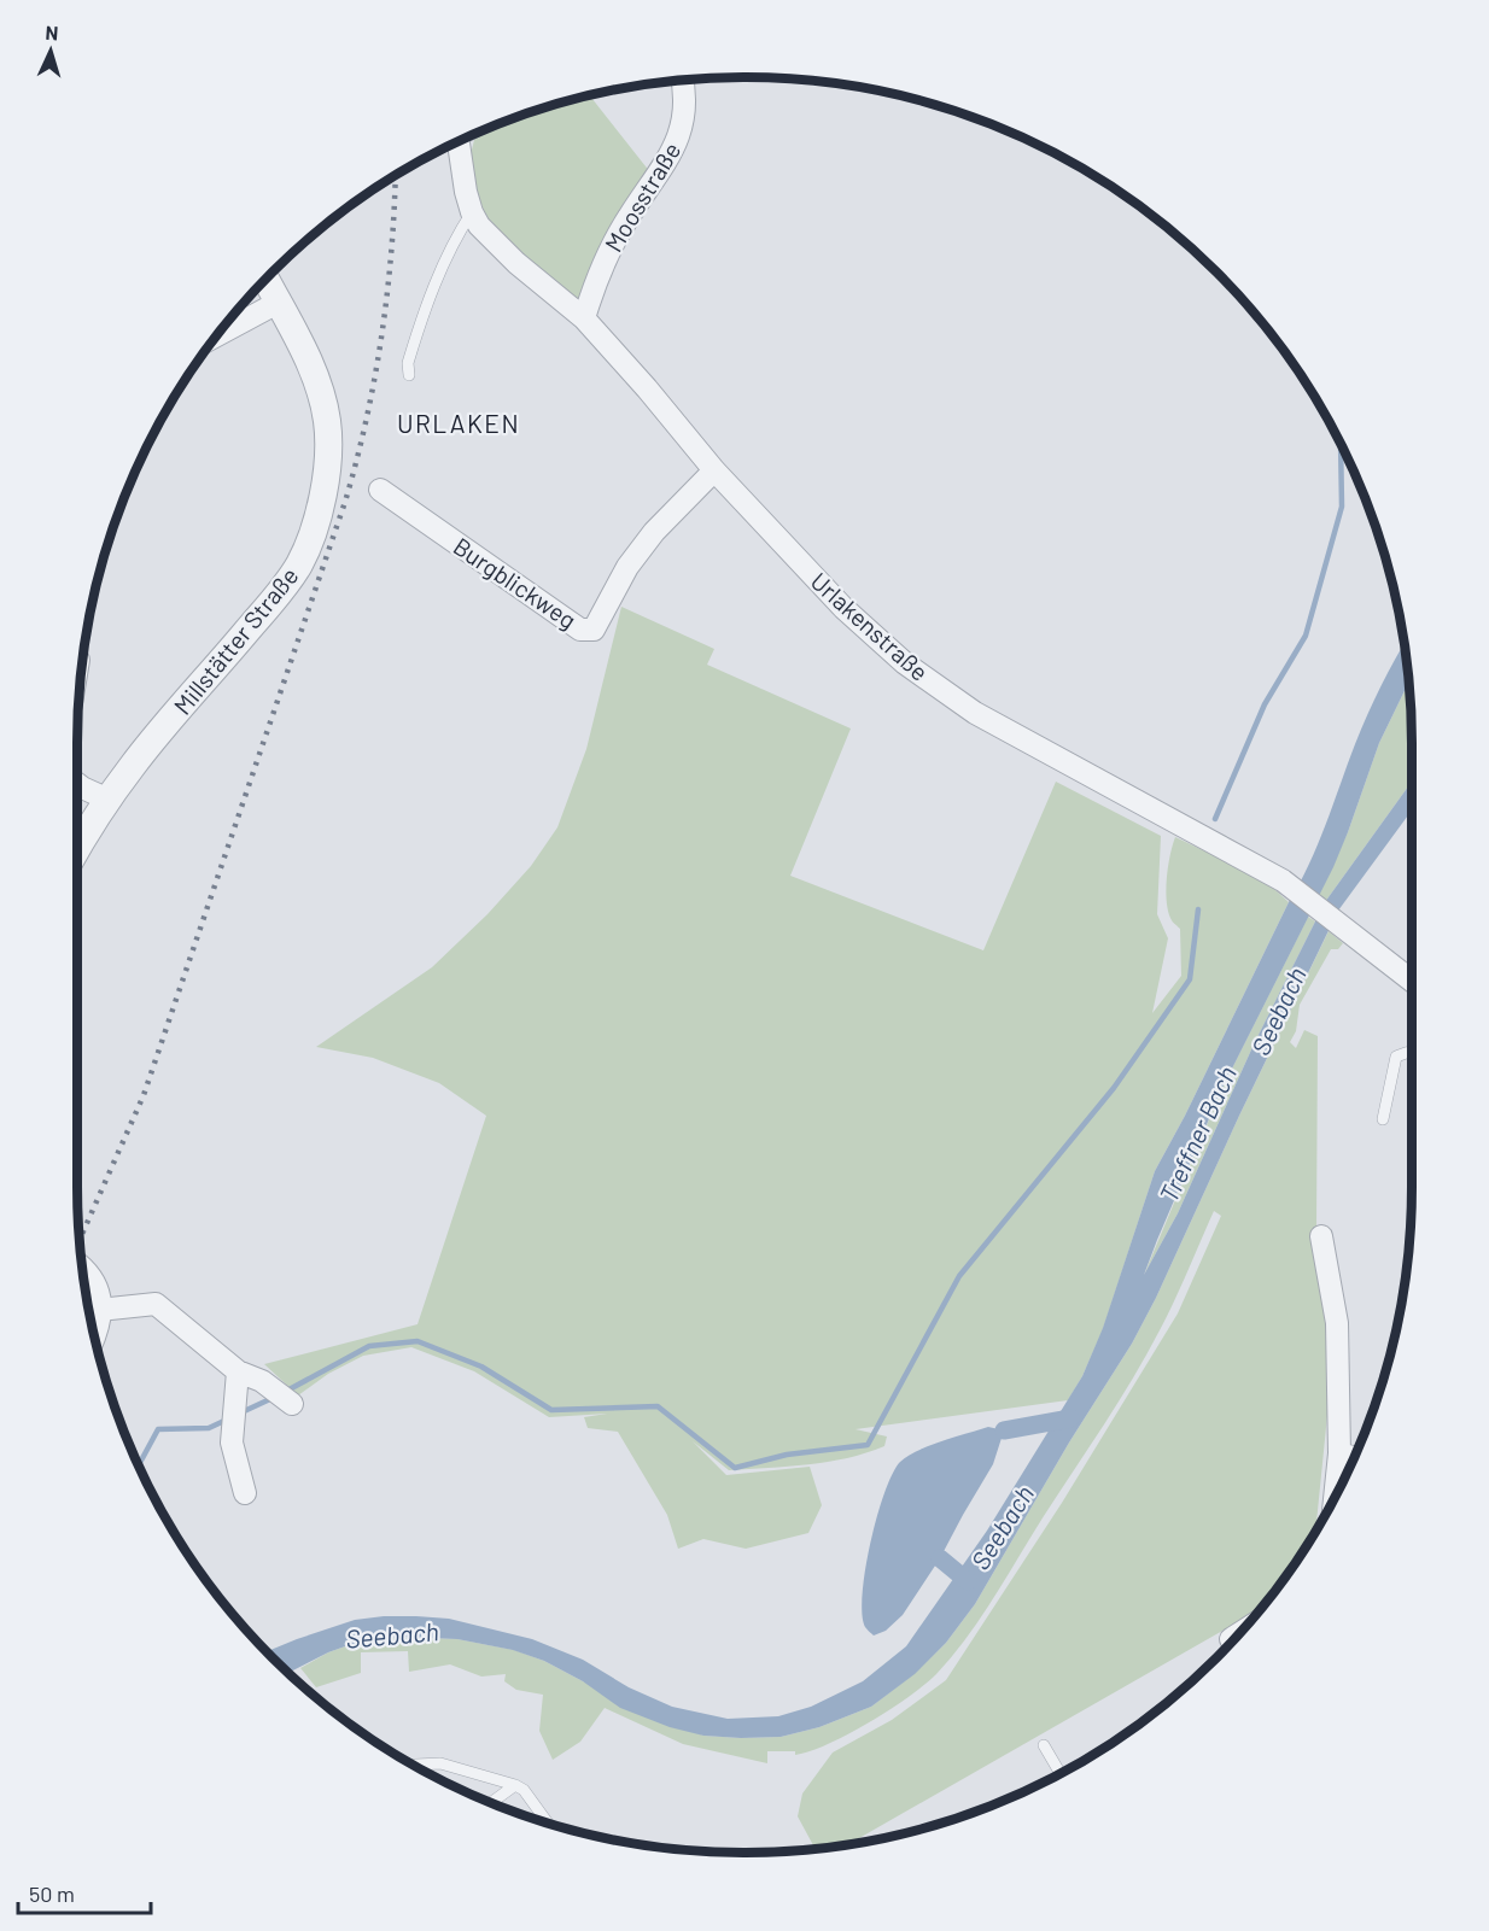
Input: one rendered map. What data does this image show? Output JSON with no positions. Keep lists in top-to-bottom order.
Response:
{
  "streets": {
    "street": [
      "Moosstraße",
      "Burgblickweg",
      "Urlakenstraße",
      "Millstätter Straße"
    ]
  },
  "crossings": [
    ["Moosstraße", "Urlakenstraße"],
    ["Burgblickweg", "Urlakenstraße"]
  ],
  "districts": ["URLAKEN"],
  "water": ["Seebach", "Treffner Bach"],
  "scale_bar": "50 m",
  "north": "top"
}
